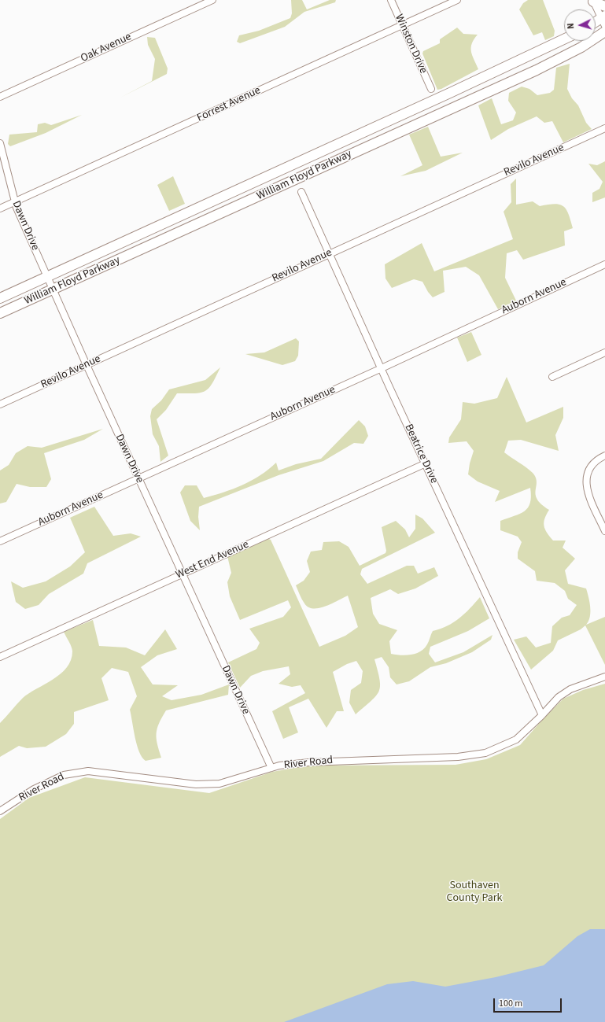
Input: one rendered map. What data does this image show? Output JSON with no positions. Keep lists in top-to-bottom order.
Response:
{
  "streets": {
    "highway": ["William Floyd Parkway"],
    "street": [
      "Winston Drive",
      "Oak Avenue",
      "Forrest Avenue",
      "Revilo Avenue",
      "Dawn Drive",
      "Auborn Avenue",
      "Beatrice Drive",
      "West End Avenue",
      "River Road"
    ]
  },
  "crossings": [
    ["Winston Drive", "Forrest Avenue"],
    ["Forrest Avenue", "Dawn Drive"],
    ["Revilo Avenue", "Dawn Drive"],
    ["Revilo Avenue", "Beatrice Drive"],
    ["William Floyd Parkway", "Dawn Drive"],
    ["Dawn Drive", "Auborn Avenue"],
    ["Dawn Drive", "West End Avenue"],
    ["Dawn Drive", "River Road"],
    ["Auborn Avenue", "Beatrice Drive"],
    ["Beatrice Drive", "West End Avenue"],
    ["Beatrice Drive", "River Road"]
  ],
  "parks": ["Southaven County Park"],
  "scale_bar": "100 m",
  "north": "left"
}
